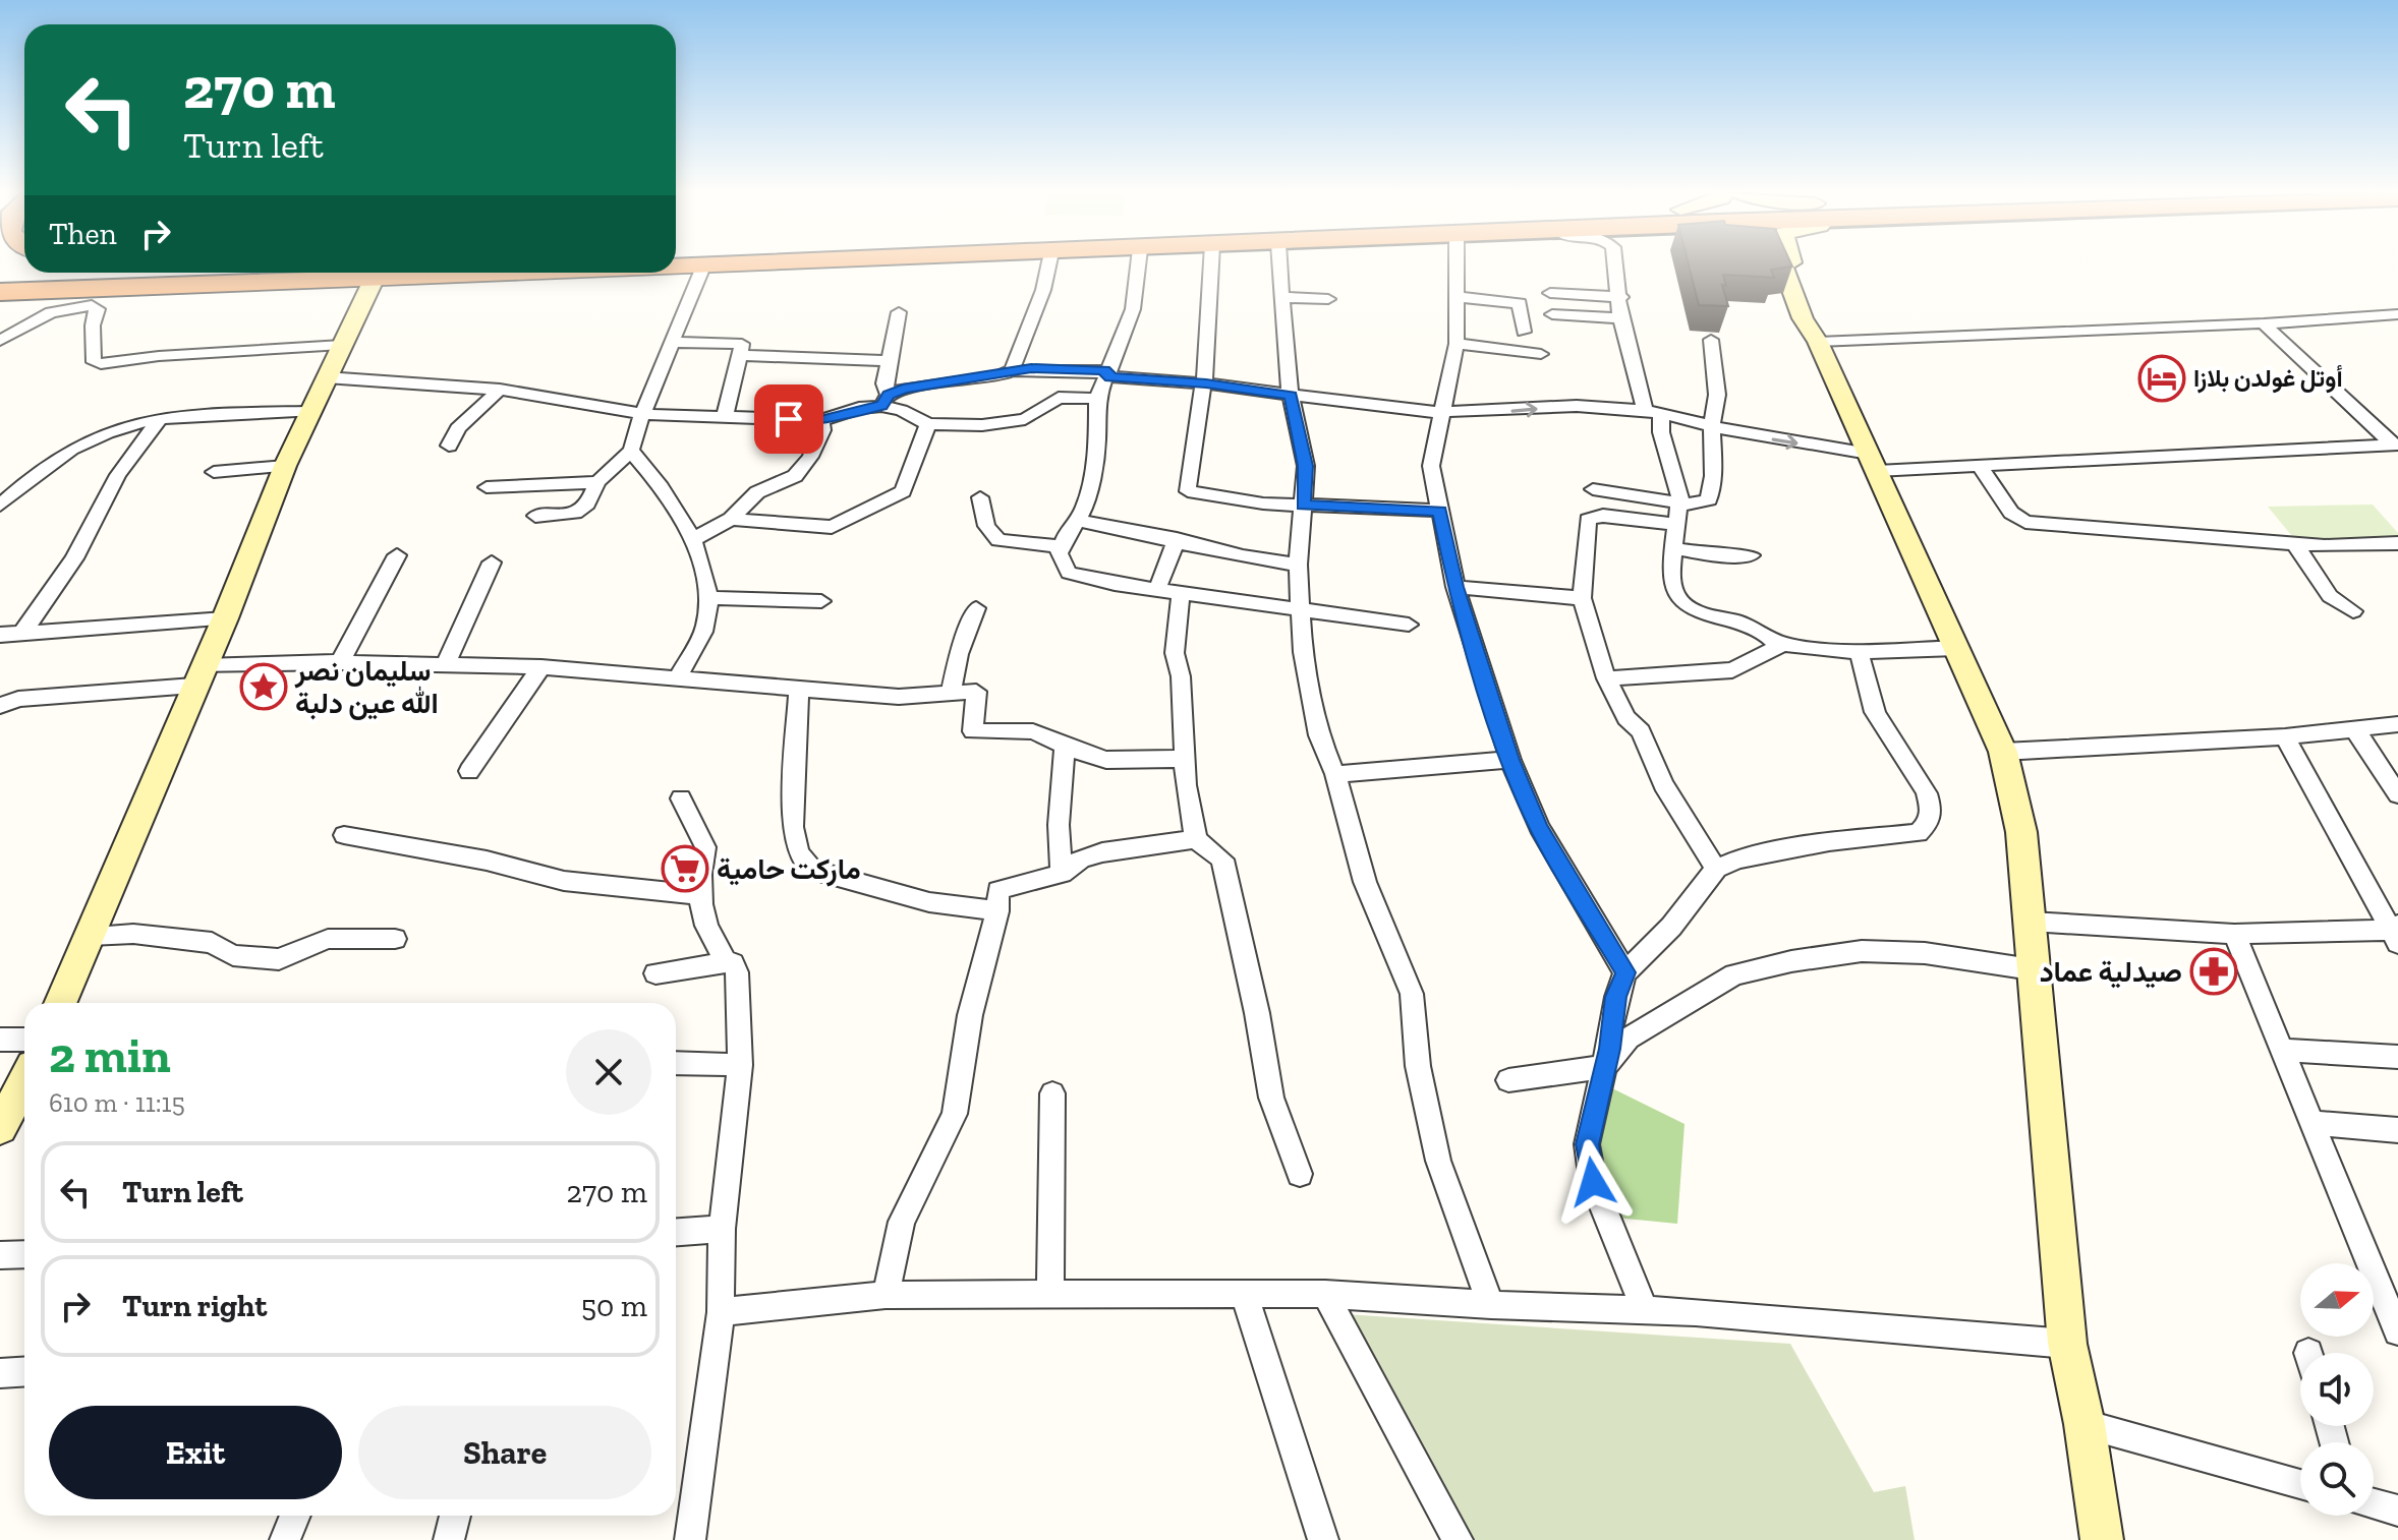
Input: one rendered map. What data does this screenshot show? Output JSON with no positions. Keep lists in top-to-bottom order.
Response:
{
  "places": {
    "hotel": ["أوتل غولدن بلازا"],
    "place": ["سليمان نصر الله عين دلبة"],
    "supermarket": ["ماركت حامية"],
    "pharmacy": ["صيدلية عماد"]
  },
  "north": "right",
  "page": {
    "turn": ["270 m", "Turn left"],
    "then": "Then",
    "heading": ["2 min", "610 m · 11:15"],
    "list": [
      {
        "name": "Turn left",
        "value": "270 m"
      },
      {
        "name": "Turn right",
        "value": "50 m"
      }
    ],
    "buttons": ["Exit", "Share"]
  }
}
